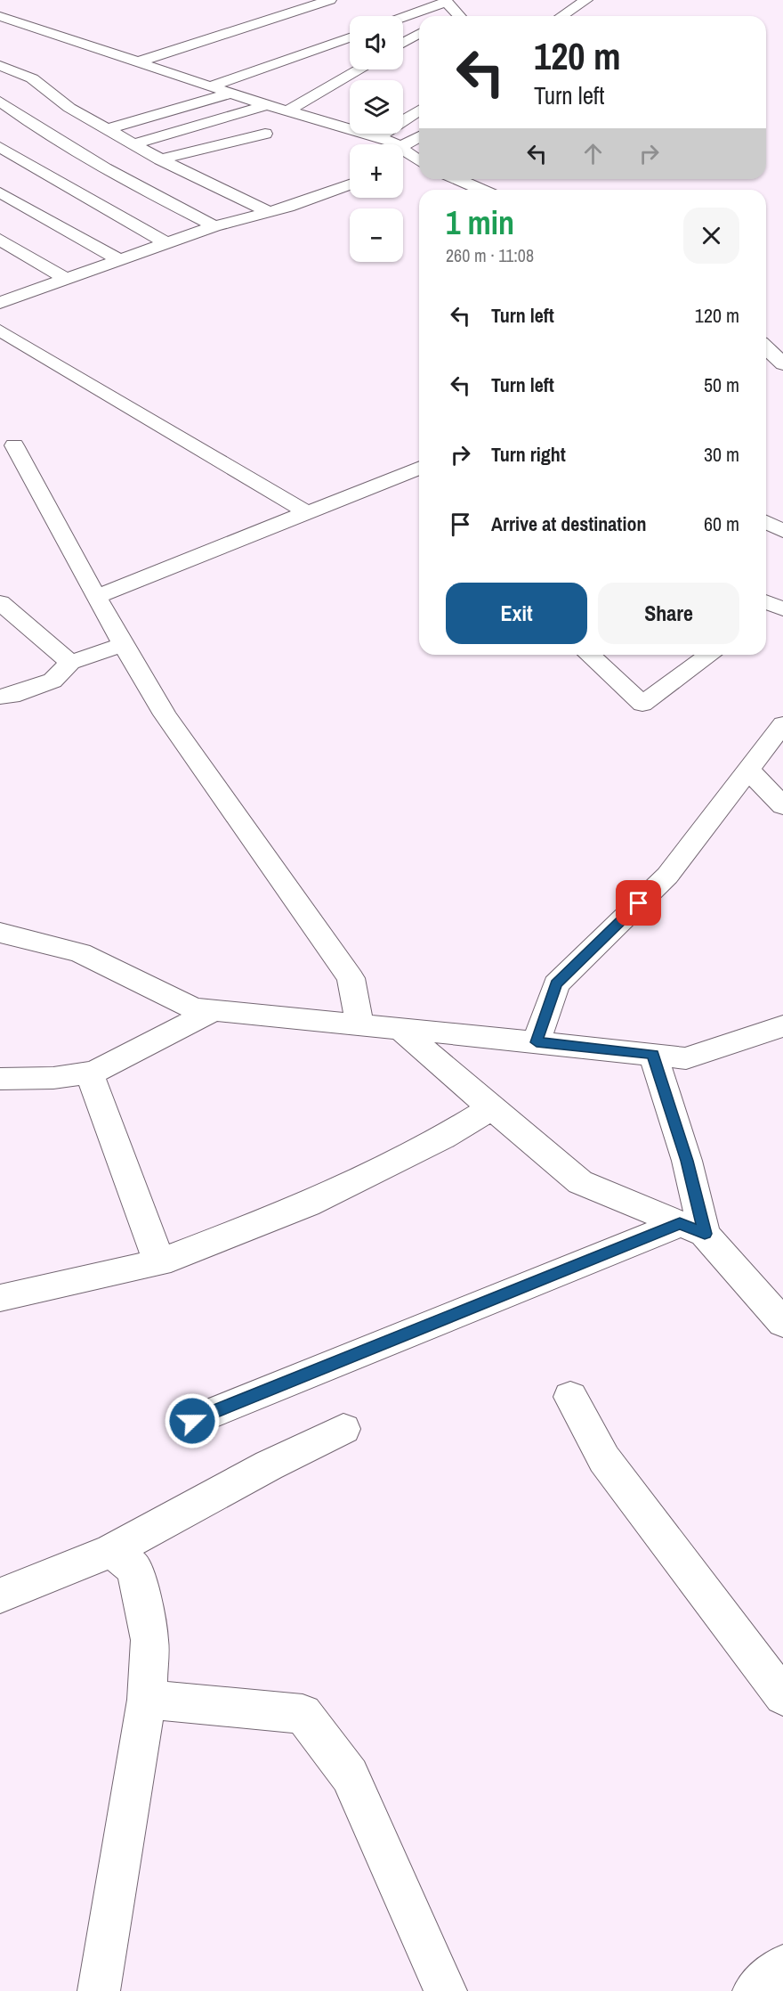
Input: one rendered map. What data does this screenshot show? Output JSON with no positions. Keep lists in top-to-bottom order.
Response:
{
  "page": {
    "map_buttons": ["+", "−"],
    "turn": ["120 m", "Turn left"],
    "heading": ["1 min", "260 m · 11:08"],
    "list": [
      {
        "name": "Turn left",
        "value": "120 m"
      },
      {
        "name": "Turn left",
        "value": "50 m"
      },
      {
        "name": "Turn right",
        "value": "30 m"
      },
      {
        "name": "Arrive at destination",
        "value": "60 m"
      }
    ],
    "buttons": ["Exit", "Share"]
  }
}
